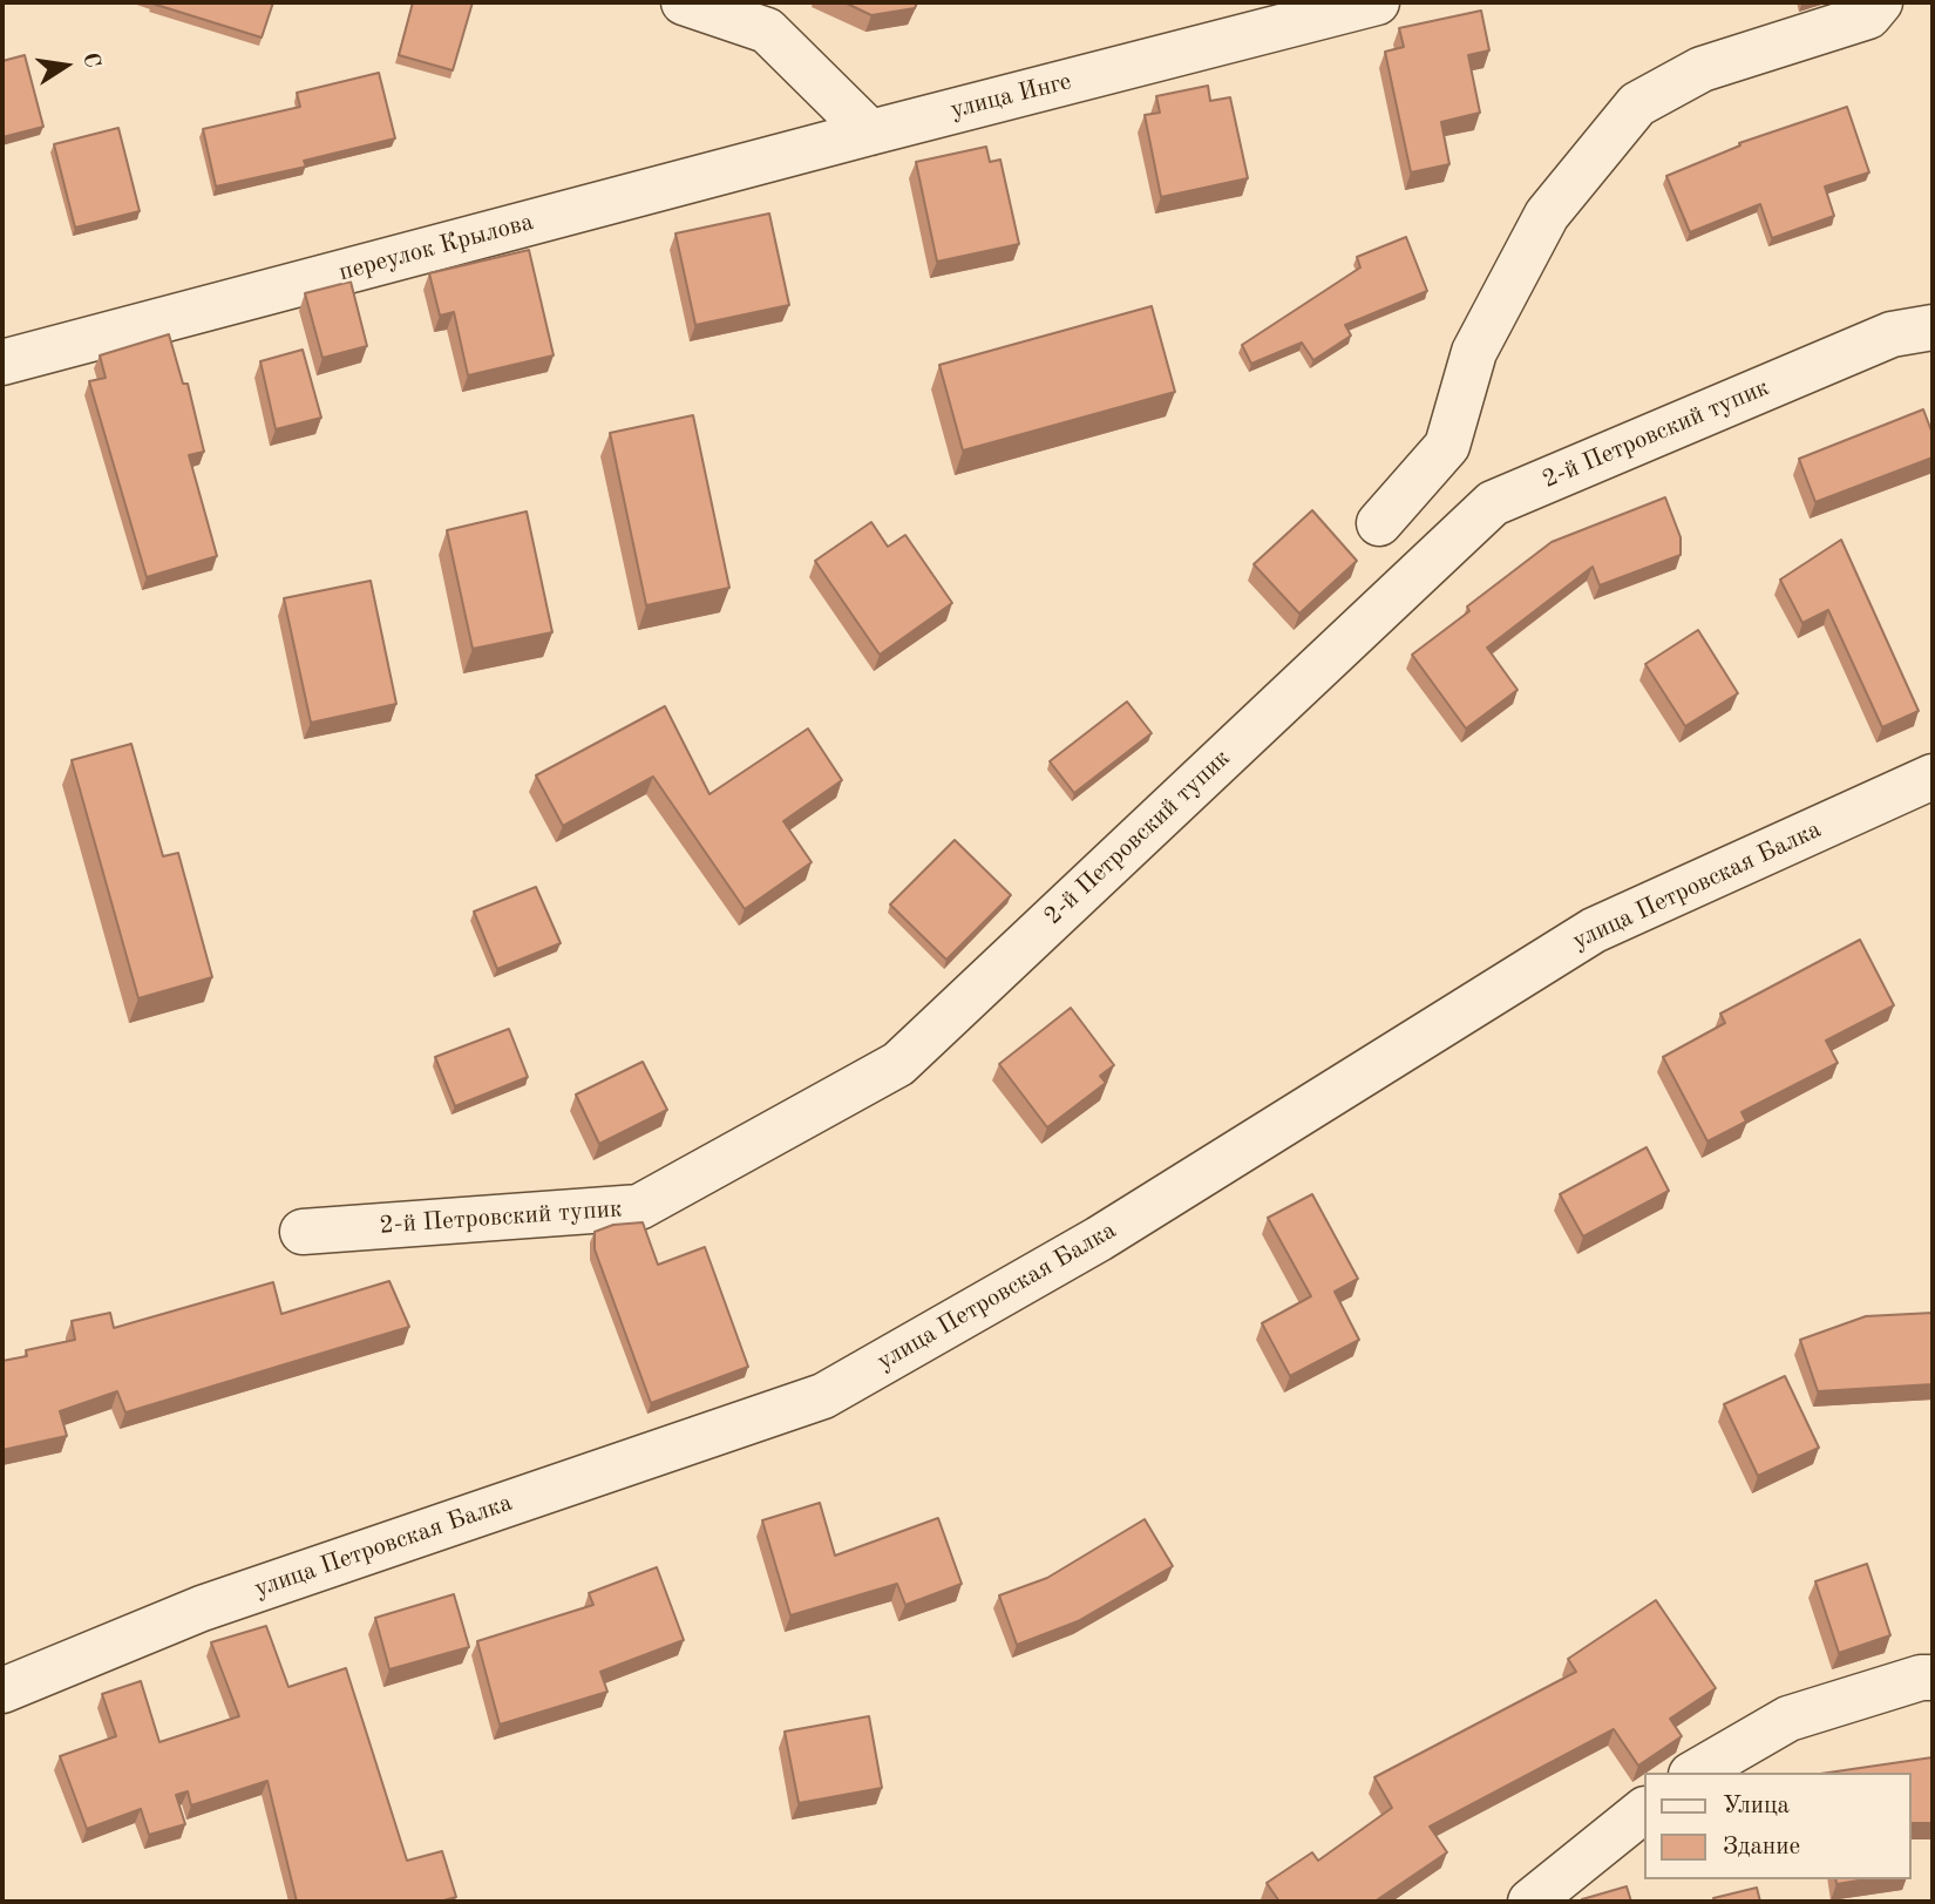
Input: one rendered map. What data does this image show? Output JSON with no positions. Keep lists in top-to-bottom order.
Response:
{
  "streets": {
    "street": [
      "улица Инге",
      "переулок Крылова",
      "2-й Петровский тупик",
      "улица Петровская Балка"
    ]
  },
  "crossings": [
    ["улица Инге", "переулок Крылова"]
  ],
  "legend": ["Улица", "Здание"],
  "north": "right"
}
